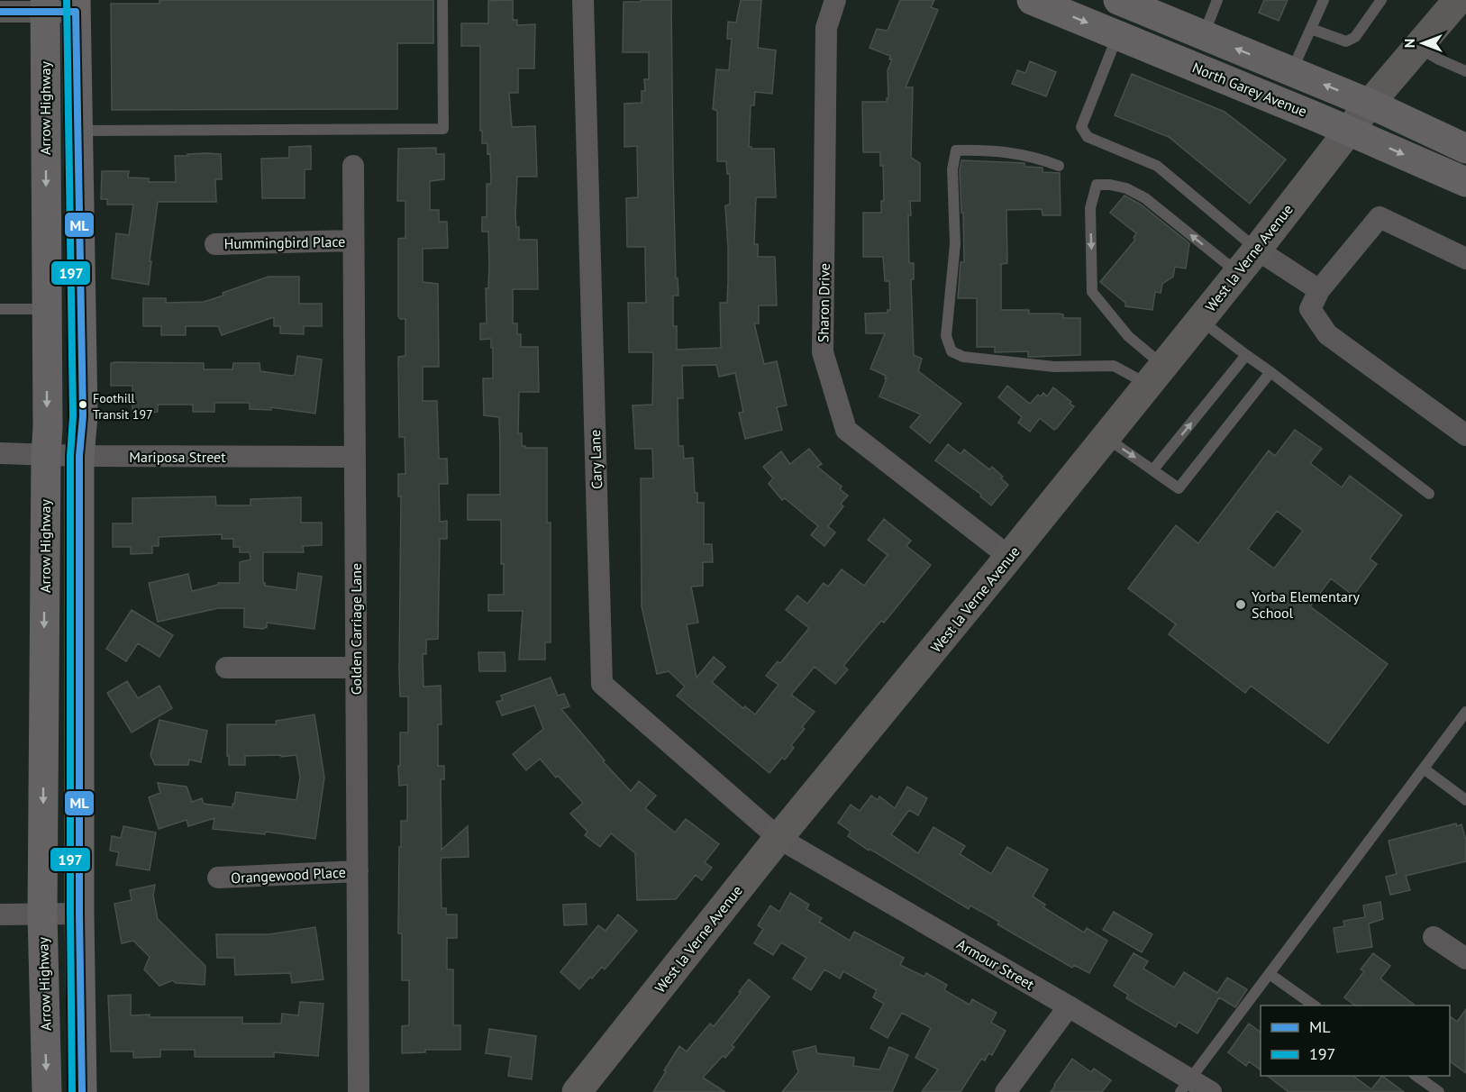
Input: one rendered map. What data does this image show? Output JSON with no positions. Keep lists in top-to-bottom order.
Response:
{
  "streets": {
    "main road": ["North Garey Avenue", "Arrow Highway", "West la Verne Avenue"],
    "street": [
      "Hummingbird Place",
      "Sharon Drive",
      "Mariposa Street",
      "Cary Lane",
      "Golden Carriage Lane",
      "Orangewood Place",
      "Armour Street"
    ]
  },
  "crossings": [
    ["North Garey Avenue", "West la Verne Avenue"],
    ["Arrow Highway", "Mariposa Street"],
    ["Hummingbird Place", "Golden Carriage Lane"],
    ["West la Verne Avenue", "Sharon Drive"],
    ["West la Verne Avenue", "Cary Lane"],
    ["West la Verne Avenue", "Armour Street"],
    ["Mariposa Street", "Golden Carriage Lane"],
    ["Cary Lane", "Armour Street"],
    ["Golden Carriage Lane", "Orangewood Place"]
  ],
  "places": ["Foothill Transit 197", "Yorba Elementary School"],
  "lines": ["transit line 197", "transit line ML"],
  "legend": ["ML", "197"],
  "north": "left"
}
